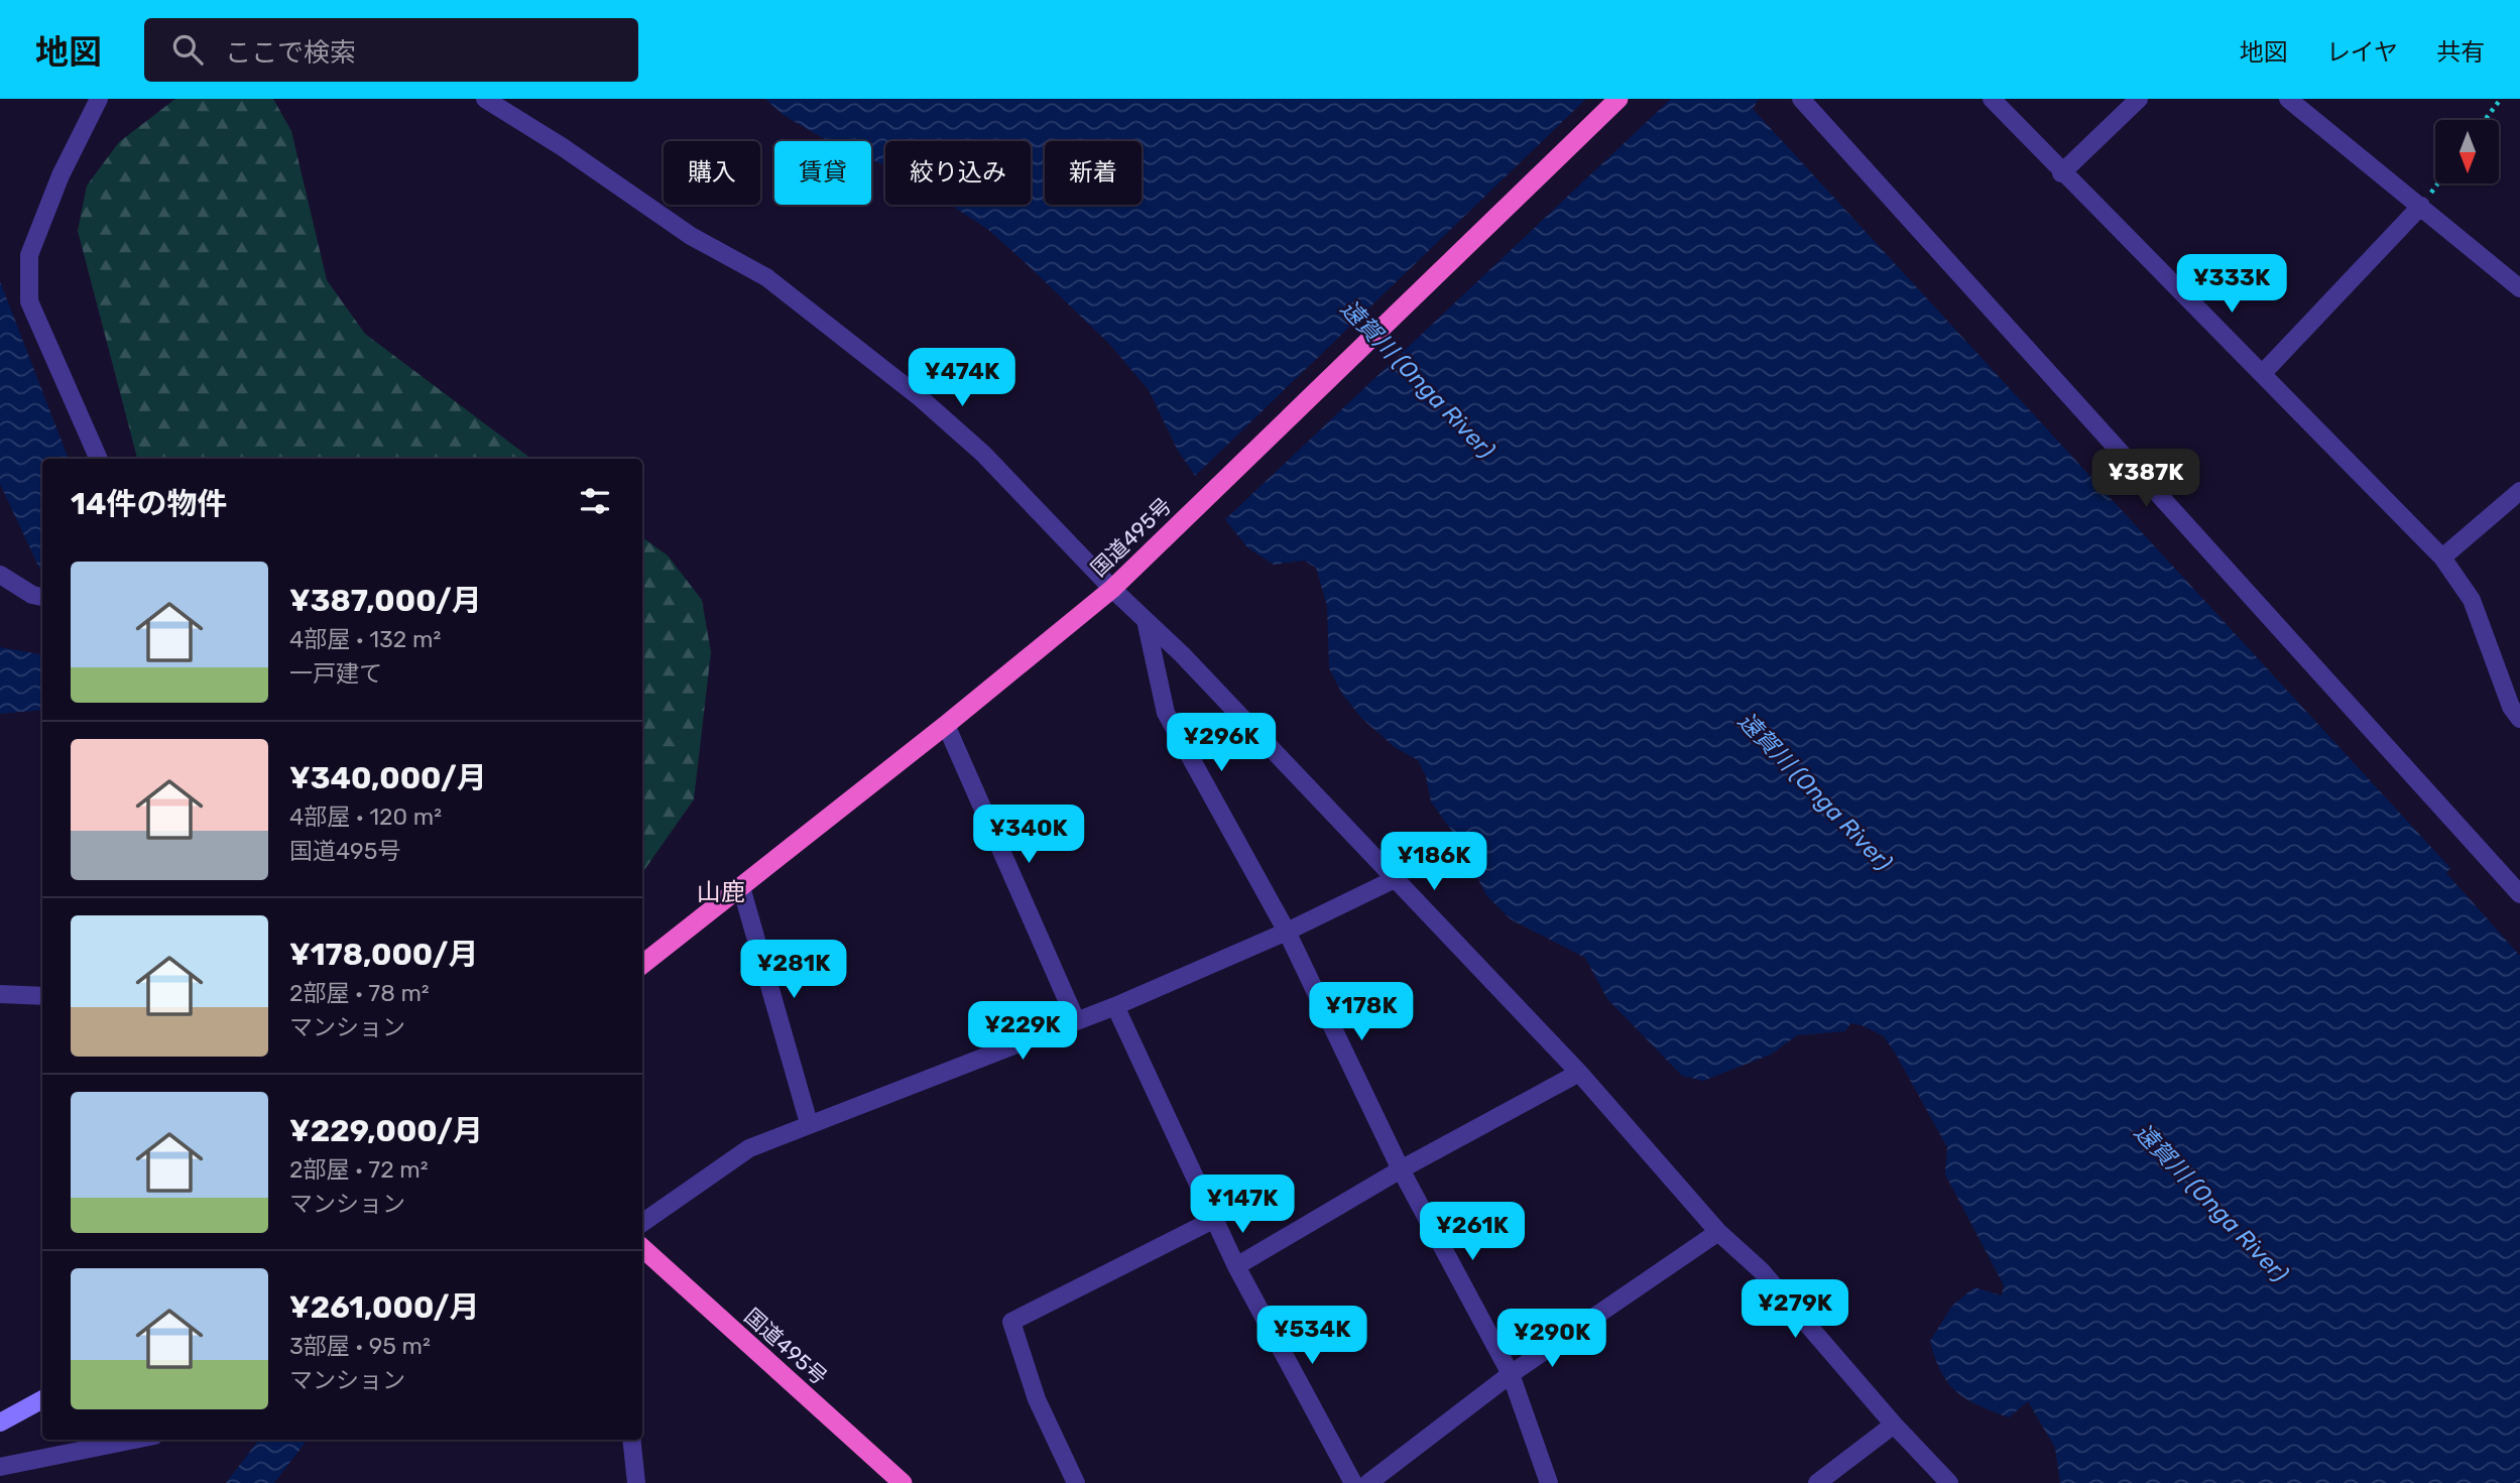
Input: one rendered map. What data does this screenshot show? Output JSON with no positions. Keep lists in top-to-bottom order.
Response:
{
  "streets": {
    "highway": ["国道495号"]
  },
  "districts": ["山鹿"],
  "water": ["遠賀川 (Onga River)"],
  "north": "bottom",
  "page": {
    "header": "地図",
    "search": "ここで検索",
    "nav": ["地図", "レイヤ", "共有"],
    "chip": [
      "購入",
      "賃貸",
      "絞り込み",
      "新着"
    ],
    "price": [
      "¥333K",
      "¥474K",
      "¥387K",
      "¥296K",
      "¥340K",
      "¥186K",
      "¥281K",
      "¥178K",
      "¥229K",
      "¥147K",
      "¥261K",
      "¥279K",
      "¥534K",
      "¥290K"
    ],
    "heading": "14件の物件",
    "list": [
      {
        "name": "¥387,000/月",
        "note": "4部屋 · 132 m² · 一戸建て"
      },
      {
        "name": "¥340,000/月",
        "note": "4部屋 · 120 m² · 国道495号"
      },
      {
        "name": "¥178,000/月",
        "note": "2部屋 · 78 m² · マンション"
      },
      {
        "name": "¥229,000/月",
        "note": "2部屋 · 72 m² · マンション"
      },
      {
        "name": "¥261,000/月",
        "note": "3部屋 · 95 m² · マンション"
      }
    ]
  }
}
